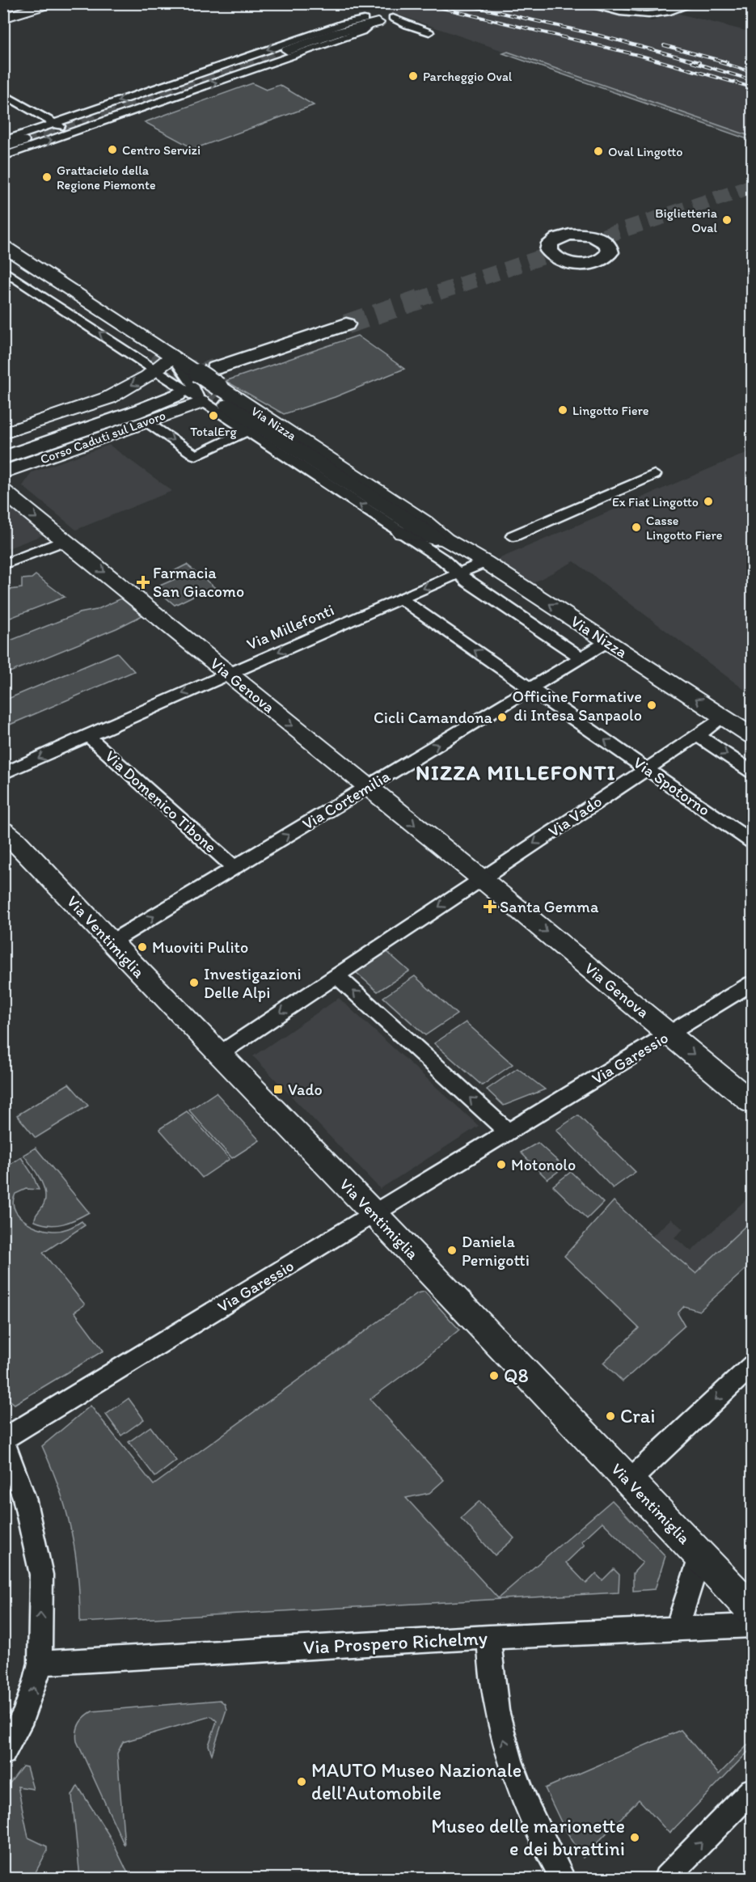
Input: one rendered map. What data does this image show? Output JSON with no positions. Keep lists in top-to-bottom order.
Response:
{
  "streets": {
    "street": [
      "Via Nizza",
      "Corso Caduti sul Lavoro",
      "Via Millefonti",
      "Via Genova",
      "Via Spotorno",
      "Via Cortemilia",
      "Via Domenico Tibone",
      "Via Vado",
      "Via Ventimiglia",
      "Via Garessio",
      "Via Prospero Richelmy"
    ]
  },
  "crossings": [
    ["Via Nizza", "Corso Caduti sul Lavoro"],
    ["Via Nizza", "Via Millefonti"],
    ["Via Nizza", "Via Cortemilia"],
    ["Via Millefonti", "Via Genova"],
    ["Via Millefonti", "Via Spotorno"],
    ["Via Millefonti", "Via Domenico Tibone"],
    ["Via Genova", "Via Cortemilia"],
    ["Via Genova", "Via Vado"],
    ["Via Genova", "Via Garessio"],
    ["Via Spotorno", "Via Cortemilia"],
    ["Via Spotorno", "Via Vado"],
    ["Via Cortemilia", "Via Domenico Tibone"],
    ["Via Cortemilia", "Via Ventimiglia"],
    ["Via Ventimiglia", "Via Garessio"]
  ],
  "one_way": [
    "Via Millefonti",
    "Via Genova",
    "Via Spotorno",
    "Via Vado"
  ],
  "districts": ["NIZZA MILLEFONTI"],
  "places": {
    "other": [
      "Parcheggio Oval",
      "Centro Servizi",
      "Oval Lingotto",
      "Grattacielo della Regione Piemonte",
      "Biglietteria Oval",
      "Lingotto Fiere",
      "TotalErg",
      "Ex Fiat Lingotto",
      "Casse Lingotto Fiere",
      "Officine Formative di Intesa Sanpaolo",
      "Cicli Camandona",
      "Muoviti Pulito",
      "Investigazioni Delle Alpi",
      "Motonolo",
      "Daniela Pernigotti",
      "Q8",
      "Crai",
      "MAUTO Museo Nazionale dell'Automobile",
      "Museo delle marionette e dei burattini"
    ],
    "health": ["Farmacia San Giacomo", "Santa Gemma"],
    "transit": ["Vado"]
  }
}
